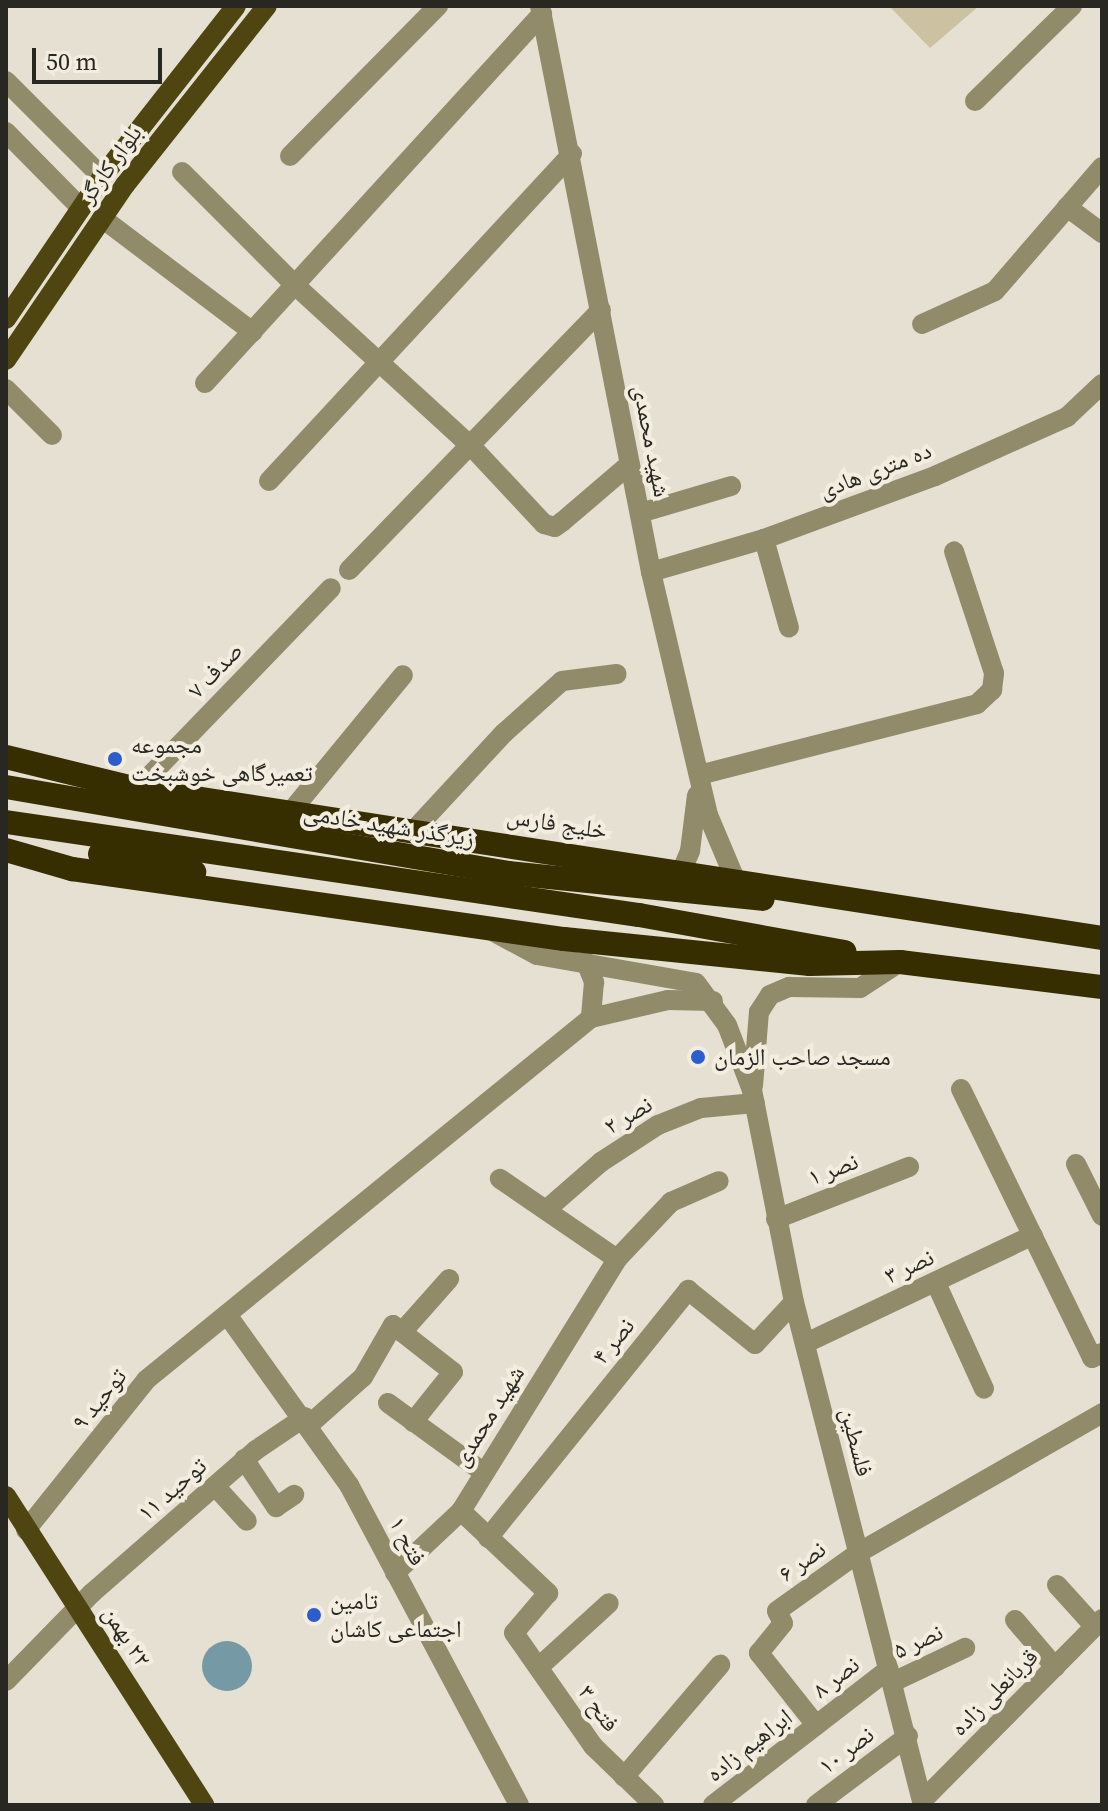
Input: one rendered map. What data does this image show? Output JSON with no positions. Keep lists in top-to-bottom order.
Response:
{
  "streets": {
    "highway": ["خلیج فارس", "زیرگذر شهید خادمی"],
    "main road": ["بلوار کارگر", "٢٢ بهمن"],
    "street": [
      "شهید محمدی",
      "ده متری هادی",
      "صدف ۷",
      "نصر ۲",
      "نصر ۱",
      "نصر ۳",
      "نصر ۴",
      "توحید ۹",
      "فلسطین",
      "توحید ۱۱",
      "فتح ۱",
      "نصر ۶",
      "نصر ۵",
      "نصر ۸",
      "قربانعلی زاده",
      "فتح ۳",
      "ابراهیم زاده",
      "نصر ۱۰"
    ]
  },
  "crossings": [
    ["شهید محمدی", "ده متری هادی"],
    ["شهید محمدی", "خلیج فارس"],
    ["شهید محمدی", "فتح ۱"],
    ["صدف ۷", "خلیج فارس"],
    ["خلیج فارس", "زیرگذر شهید خادمی"],
    ["نصر ۲", "فلسطین"],
    ["نصر ۱", "فلسطین"],
    ["نصر ۳", "فلسطین"],
    ["نصر ۴", "فلسطین"],
    ["نصر ۴", "فتح ۳"],
    ["توحید ۹", "فتح ۱"],
    ["توحید ۹", "٢٢ بهمن"],
    ["فلسطین", "نصر ۶"],
    ["فلسطین", "نصر ۵"],
    ["فلسطین", "نصر ۸"],
    ["فلسطین", "قربانعلی زاده"],
    ["فلسطین", "نصر ۱۰"],
    ["توحید ۱۱", "فتح ۱"],
    ["توحید ۱۱", "٢٢ بهمن"],
    ["نصر ۶", "نصر ۸"],
    ["نصر ۶", "ابراهیم زاده"],
    ["نصر ۵", "نصر ۸"],
    ["نصر ۸", "ابراهیم زاده"]
  ],
  "places": ["مجموعه تعمیرگاهی خوشبخت", "مسجد صاحب الزمان", "تامین اجتماعی کاشان"],
  "scale_bar": "50 m"
}
